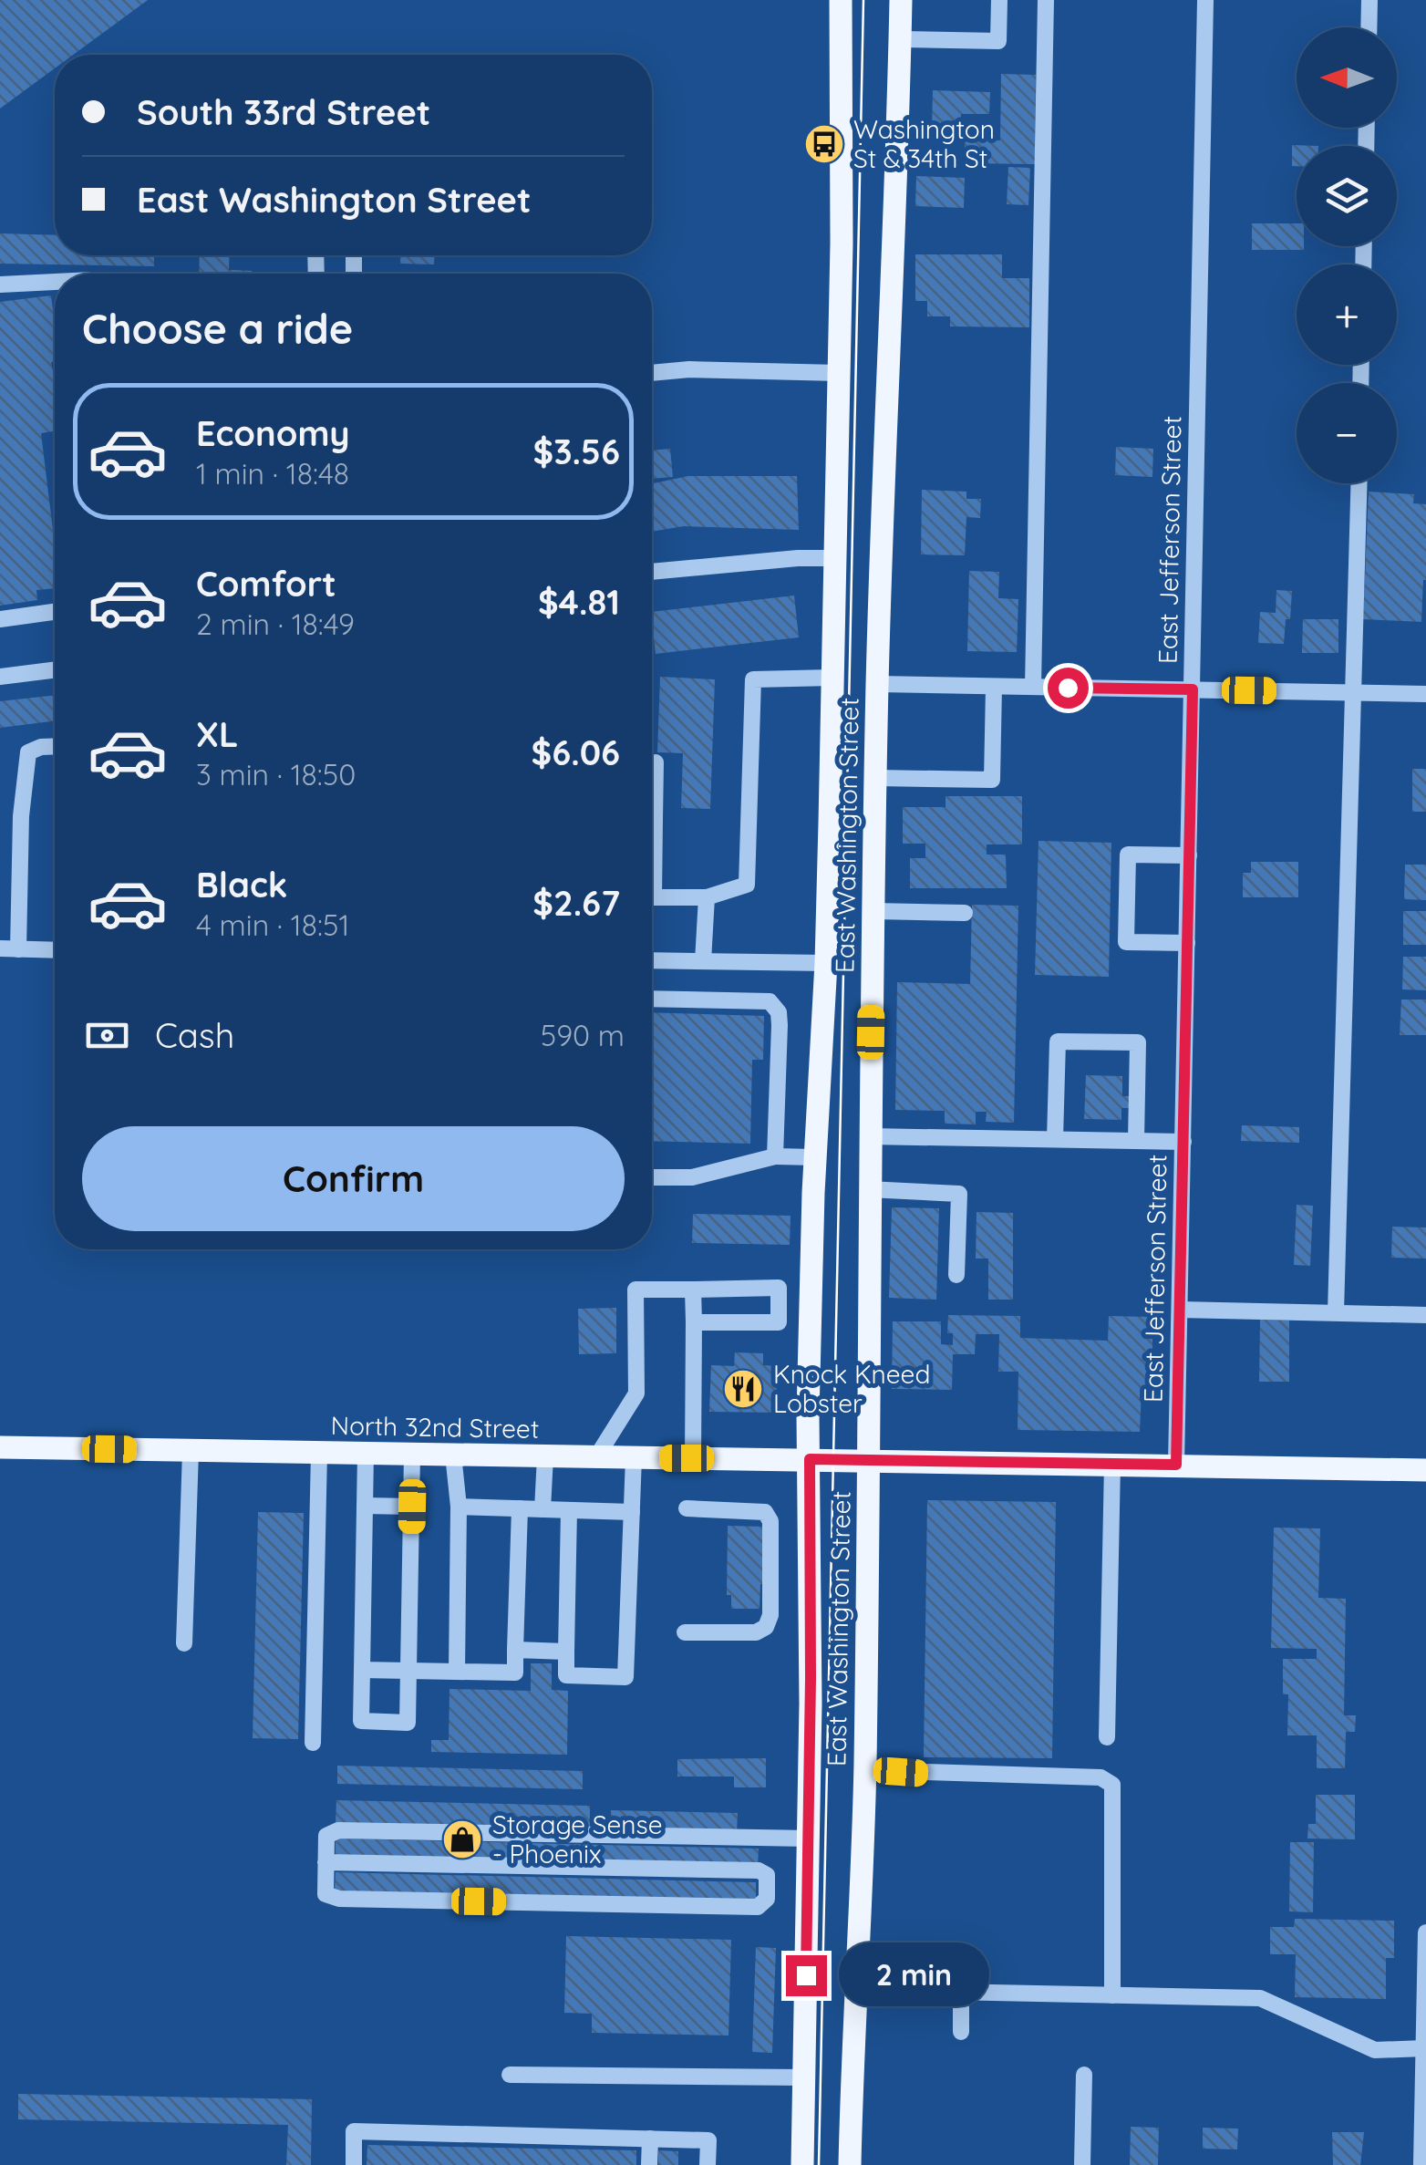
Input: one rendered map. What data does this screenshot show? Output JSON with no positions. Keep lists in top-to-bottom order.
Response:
{
  "streets": {
    "main road": ["East Washington Street", "North 32nd Street"],
    "street": ["East Jefferson Street"]
  },
  "crossings": [
    ["East Jefferson Street", "North 32nd Street"],
    ["East Washington Street", "North 32nd Street"]
  ],
  "places": {
    "bus stop": ["Washington St & 34th St"],
    "restaurant": ["Knock Kneed Lobster"],
    "shop": ["Storage Sense - Phoenix"]
  },
  "north": "left",
  "page": {
    "map_buttons": ["+", "−"],
    "banner": ["South 33rd Street", "East Washington Street"],
    "heading": "Choose a ride",
    "list": [
      {
        "name": "Economy",
        "note": "1 min · 18:48",
        "value": "$3.56"
      },
      {
        "name": "Comfort",
        "note": "2 min · 18:49",
        "value": "$4.81"
      },
      {
        "name": "XL",
        "note": "3 min · 18:50",
        "value": "$6.06"
      },
      {
        "name": "Black",
        "note": "4 min · 18:51",
        "value": "$2.67"
      }
    ],
    "pay": ["Cash", "590 m"],
    "buttons": "Confirm",
    "bubble": "2 min"
  }
}
